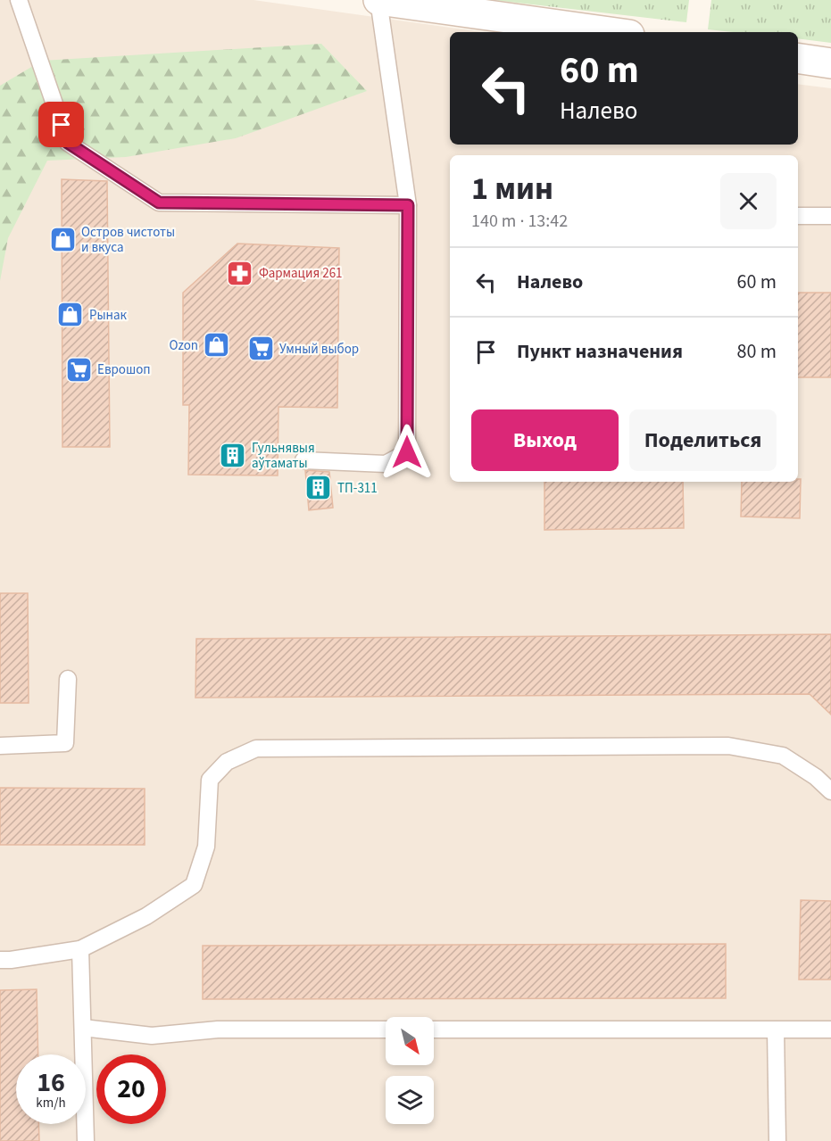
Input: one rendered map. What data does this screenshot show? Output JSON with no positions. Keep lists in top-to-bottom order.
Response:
{
  "places": {
    "shop": ["Остров чистоты и вкуса", "Рынак", "Ozon"],
    "pharmacy": ["Фармация 261"],
    "supermarket": ["Умный выбор", "Еврошоп"],
    "building": ["Гульнявыя аўтаматы", "ТП-311"]
  },
  "north": "bottom right",
  "page": {
    "turn": ["60 m", "Налево"],
    "heading": ["1 мин", "140 m · 13:42"],
    "list": [
      {
        "name": "Налево",
        "value": "60 m"
      },
      {
        "name": "Пункт назначения",
        "value": "80 m"
      }
    ],
    "buttons": ["Выход", "Поделиться"],
    "speed": "16 km/h",
    "limit": "20"
  }
}
